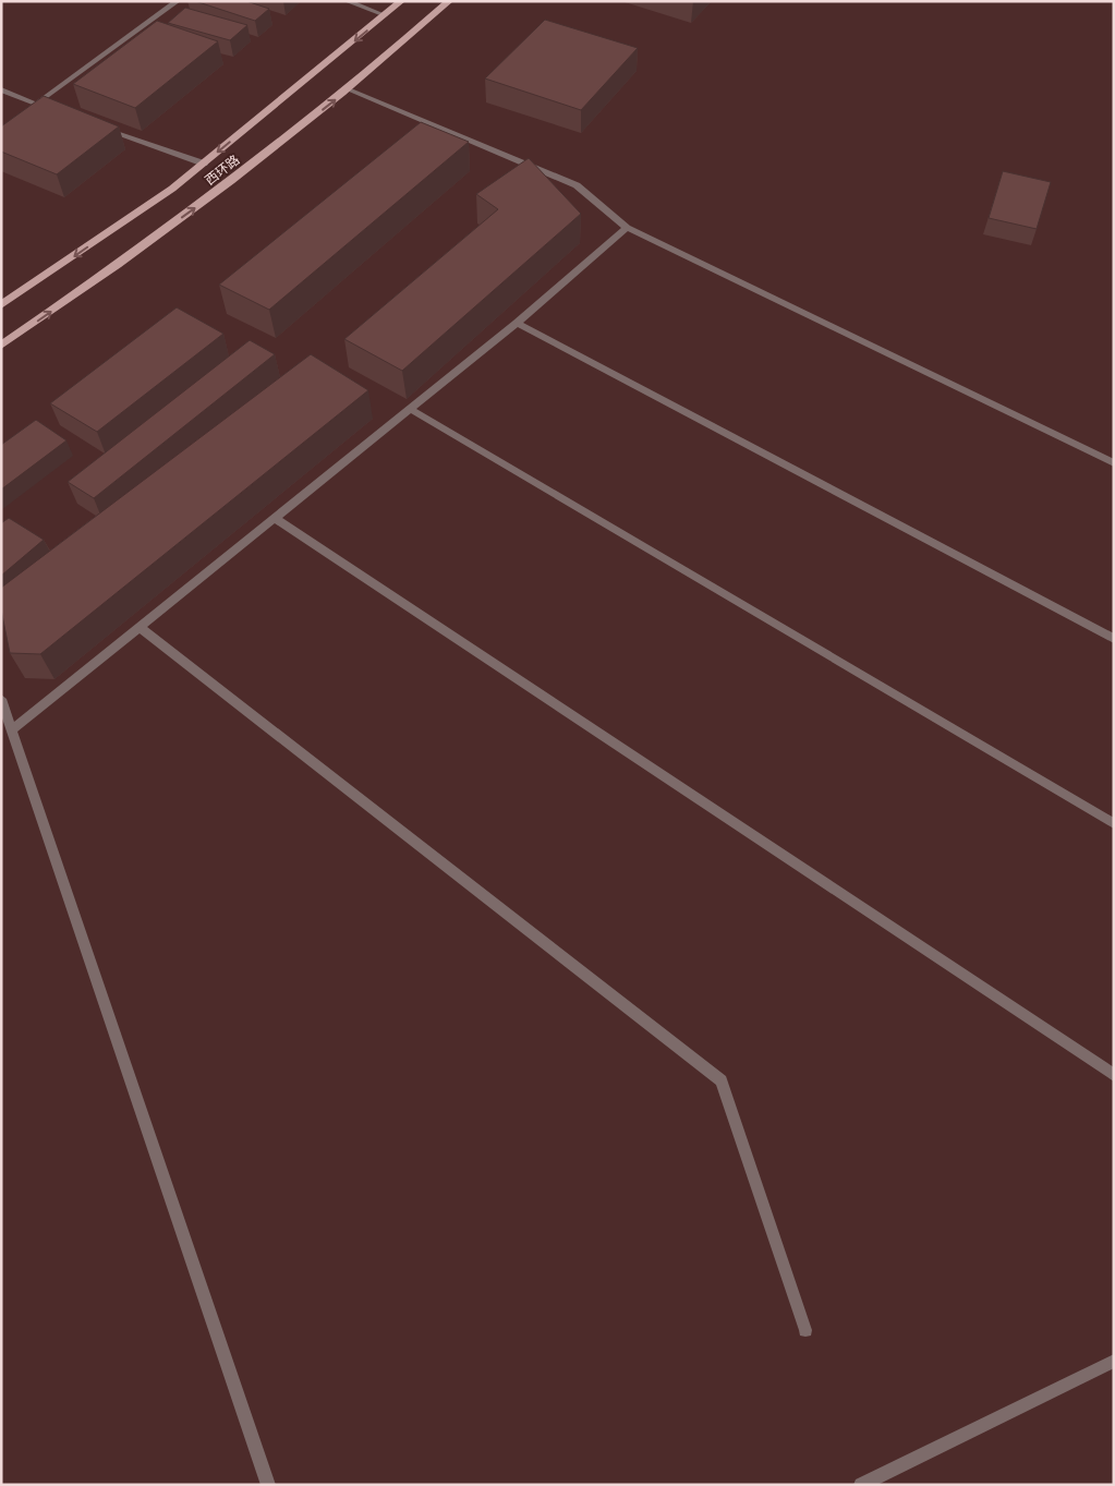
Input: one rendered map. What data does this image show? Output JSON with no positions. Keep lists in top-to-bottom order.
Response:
{
  "streets": {
    "main road": ["西环路"]
  }
}
